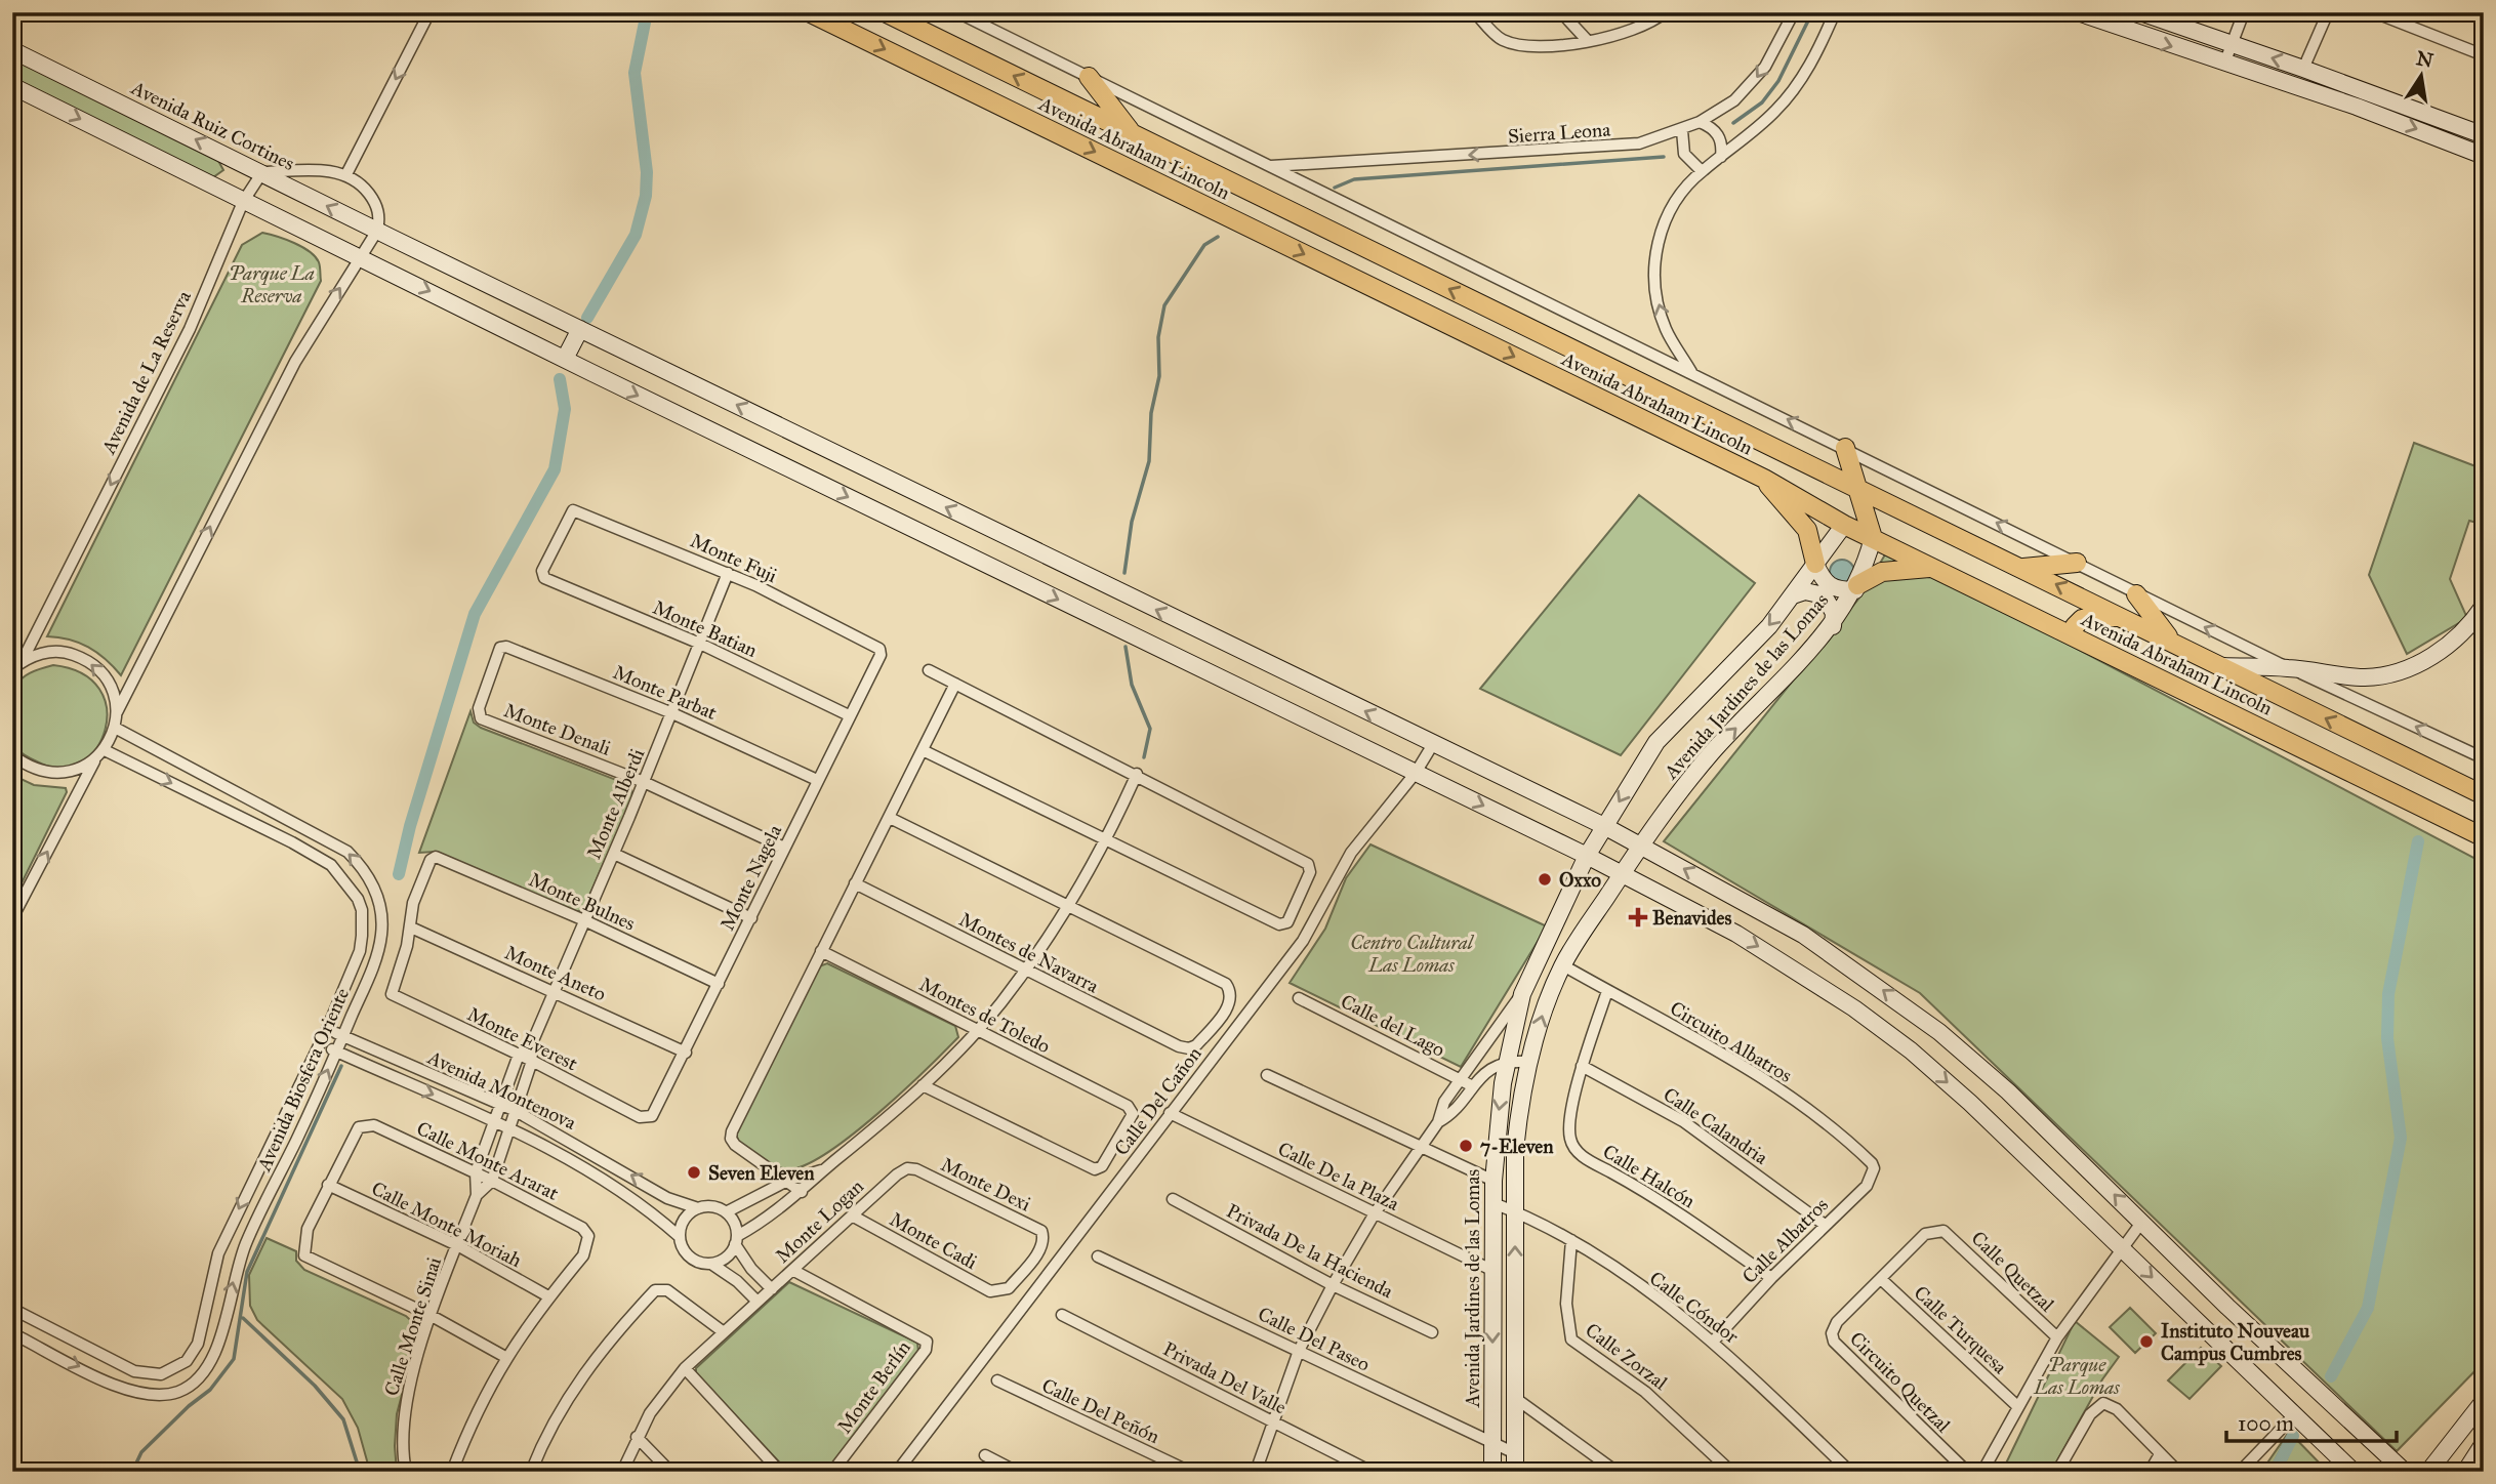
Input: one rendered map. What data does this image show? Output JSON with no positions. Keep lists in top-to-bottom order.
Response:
{
  "streets": {
    "main road": ["Avenida Ruiz Cortines", "Avenida Abraham Lincoln", "Avenida Jardines de las Lomas"],
    "street": [
      "Sierra Leona",
      "Avenida de La Reserva",
      "Monte Fuji",
      "Monte Batian",
      "Monte Parbat",
      "Monte Denali",
      "Monte Alberdi",
      "Monte Nagela",
      "Monte Bulnes",
      "Montes de Navarra",
      "Monte Aneto",
      "Montes de Toledo",
      "Calle del Lago",
      "Monte Everest",
      "Circuito Albatros",
      "Avenida Biosfera Oriente",
      "Avenida Montenova",
      "Calle Del Cañon",
      "Calle Calandria",
      "Calle Monte Ararat",
      "Calle De la Plaza",
      "Calle Halcón",
      "Monte Dexi",
      "Monte Logan",
      "Calle Monte Moriah",
      "Monte Cadi",
      "Calle Albatros",
      "Privada De la Hacienda",
      "Calle Quetzal",
      "Calle Cóndor",
      "Calle Monte Sinai",
      "Calle Turquesa",
      "Calle Del Paseo",
      "Calle Zorzal",
      "Privada Del Valle",
      "Circuito Quetzal",
      "Monte Berlín",
      "Calle Del Peñón"
    ]
  },
  "crossings": [
    ["Avenida Ruiz Cortines", "Avenida de La Reserva"],
    ["Avenida Ruiz Cortines", "Avenida Jardines de las Lomas"],
    ["Avenida Ruiz Cortines", "Calle Del Cañon"],
    ["Avenida Abraham Lincoln", "Avenida Jardines de las Lomas"],
    ["Monte Fuji", "Monte Batian"],
    ["Monte Fuji", "Monte Alberdi"],
    ["Monte Fuji", "Monte Nagela"],
    ["Monte Batian", "Monte Alberdi"],
    ["Monte Batian", "Monte Nagela"],
    ["Avenida Jardines de las Lomas", "Circuito Albatros"],
    ["Avenida Jardines de las Lomas", "Calle De la Plaza"],
    ["Avenida Jardines de las Lomas", "Calle Cóndor"],
    ["Avenida Jardines de las Lomas", "Calle Del Paseo"],
    ["Monte Parbat", "Monte Denali"],
    ["Monte Parbat", "Monte Alberdi"],
    ["Monte Parbat", "Monte Nagela"],
    ["Monte Denali", "Monte Alberdi"],
    ["Monte Denali", "Monte Nagela"],
    ["Monte Alberdi", "Monte Bulnes"],
    ["Monte Alberdi", "Monte Aneto"],
    ["Monte Nagela", "Monte Bulnes"],
    ["Monte Nagela", "Monte Aneto"],
    ["Monte Nagela", "Monte Everest"],
    ["Monte Bulnes", "Monte Aneto"],
    ["Monte Bulnes", "Monte Everest"],
    ["Monte Aneto", "Monte Everest"],
    ["Circuito Albatros", "Calle Halcón"],
    ["Circuito Albatros", "Calle Albatros"],
    ["Avenida Biosfera Oriente", "Avenida Montenova"],
    ["Calle Del Cañon", "Calle De la Plaza"],
    ["Calle Calandria", "Calle Halcón"],
    ["Calle Calandria", "Calle Albatros"],
    ["Calle Monte Ararat", "Calle Monte Moriah"],
    ["Calle Halcón", "Calle Albatros"],
    ["Monte Dexi", "Monte Logan"],
    ["Monte Dexi", "Monte Cadi"],
    ["Monte Logan", "Monte Cadi"],
    ["Monte Logan", "Monte Berlín"],
    ["Calle Monte Moriah", "Calle Monte Sinai"],
    ["Calle Albatros", "Calle Cóndor"],
    ["Calle Quetzal", "Circuito Quetzal"],
    ["Calle Cóndor", "Calle Zorzal"],
    ["Calle Turquesa", "Circuito Quetzal"]
  ],
  "one_way": ["Sierra Leona", "Avenida de La Reserva"],
  "parks": ["Parque La Reserva", "Centro Cultural Las Lomas", "Parque Las Lomas"],
  "places": {
    "other": [
      "Oxxo",
      "7-Eleven",
      "Seven Eleven",
      "Instituto Nouveau Campus Cumbres"
    ],
    "health": ["Benavides"]
  },
  "scale_bar": "100 m",
  "north": "top"
}
